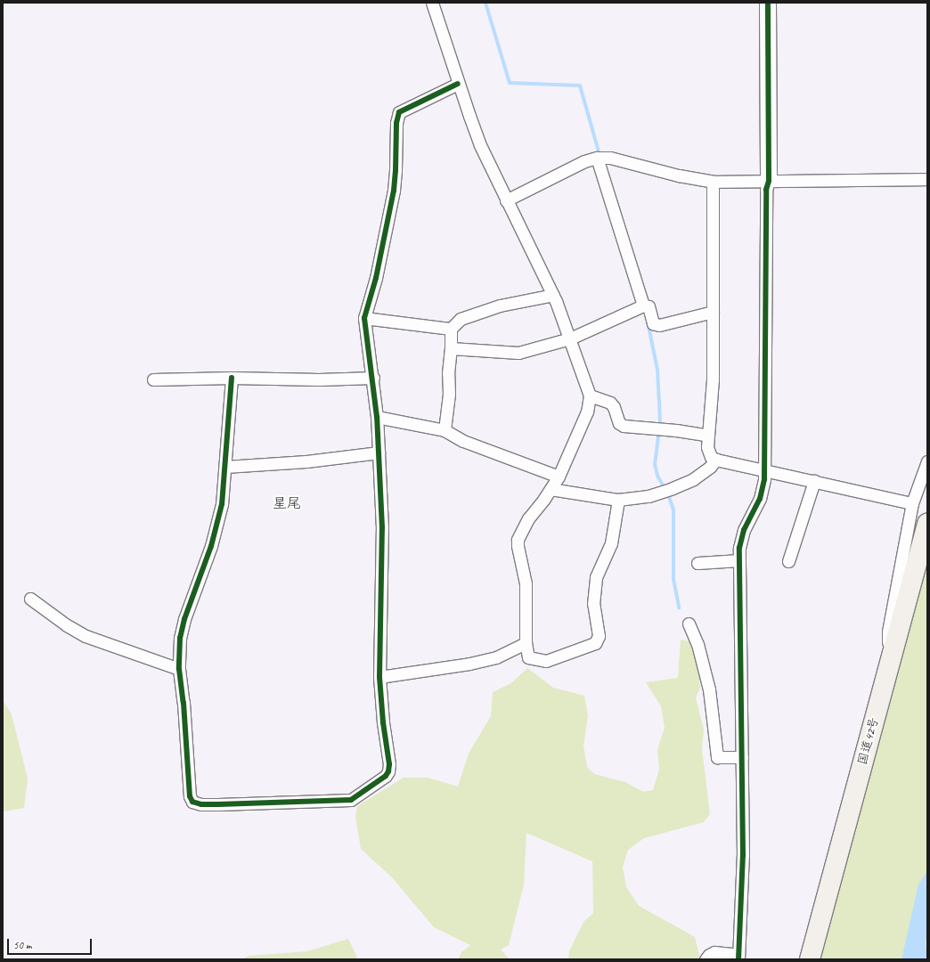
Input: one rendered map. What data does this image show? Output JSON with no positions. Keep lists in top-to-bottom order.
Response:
{
  "streets": {
    "highway": ["国道42号"]
  },
  "districts": ["星尾"],
  "scale_bar": "50 m"
}
